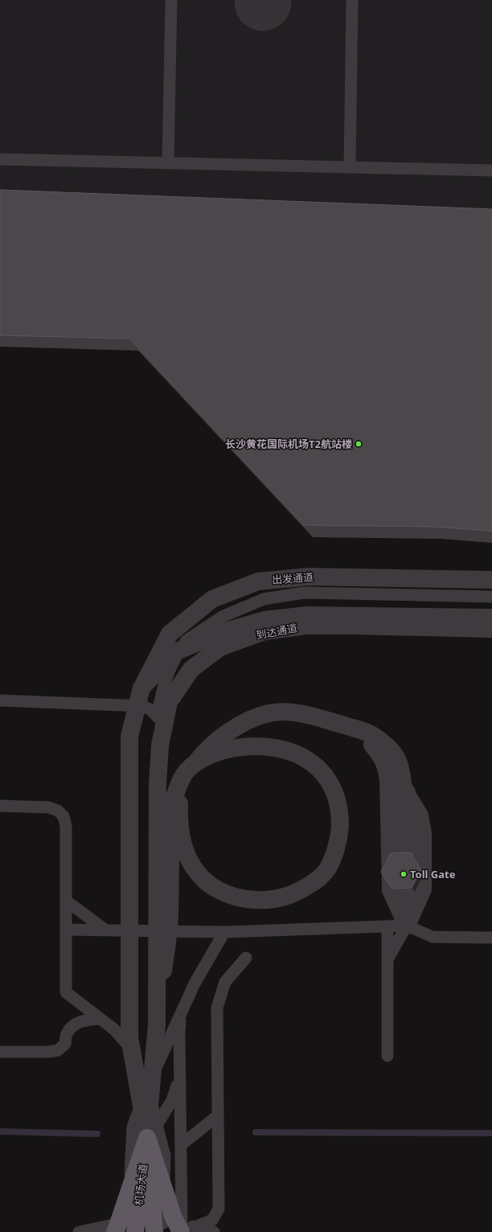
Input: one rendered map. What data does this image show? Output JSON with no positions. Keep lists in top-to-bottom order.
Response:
{
  "streets": {
    "street": ["出发通道", "到达通道"]
  },
  "places": ["长沙黄花国际机场T2航站楼", "Toll Gate"]
}
